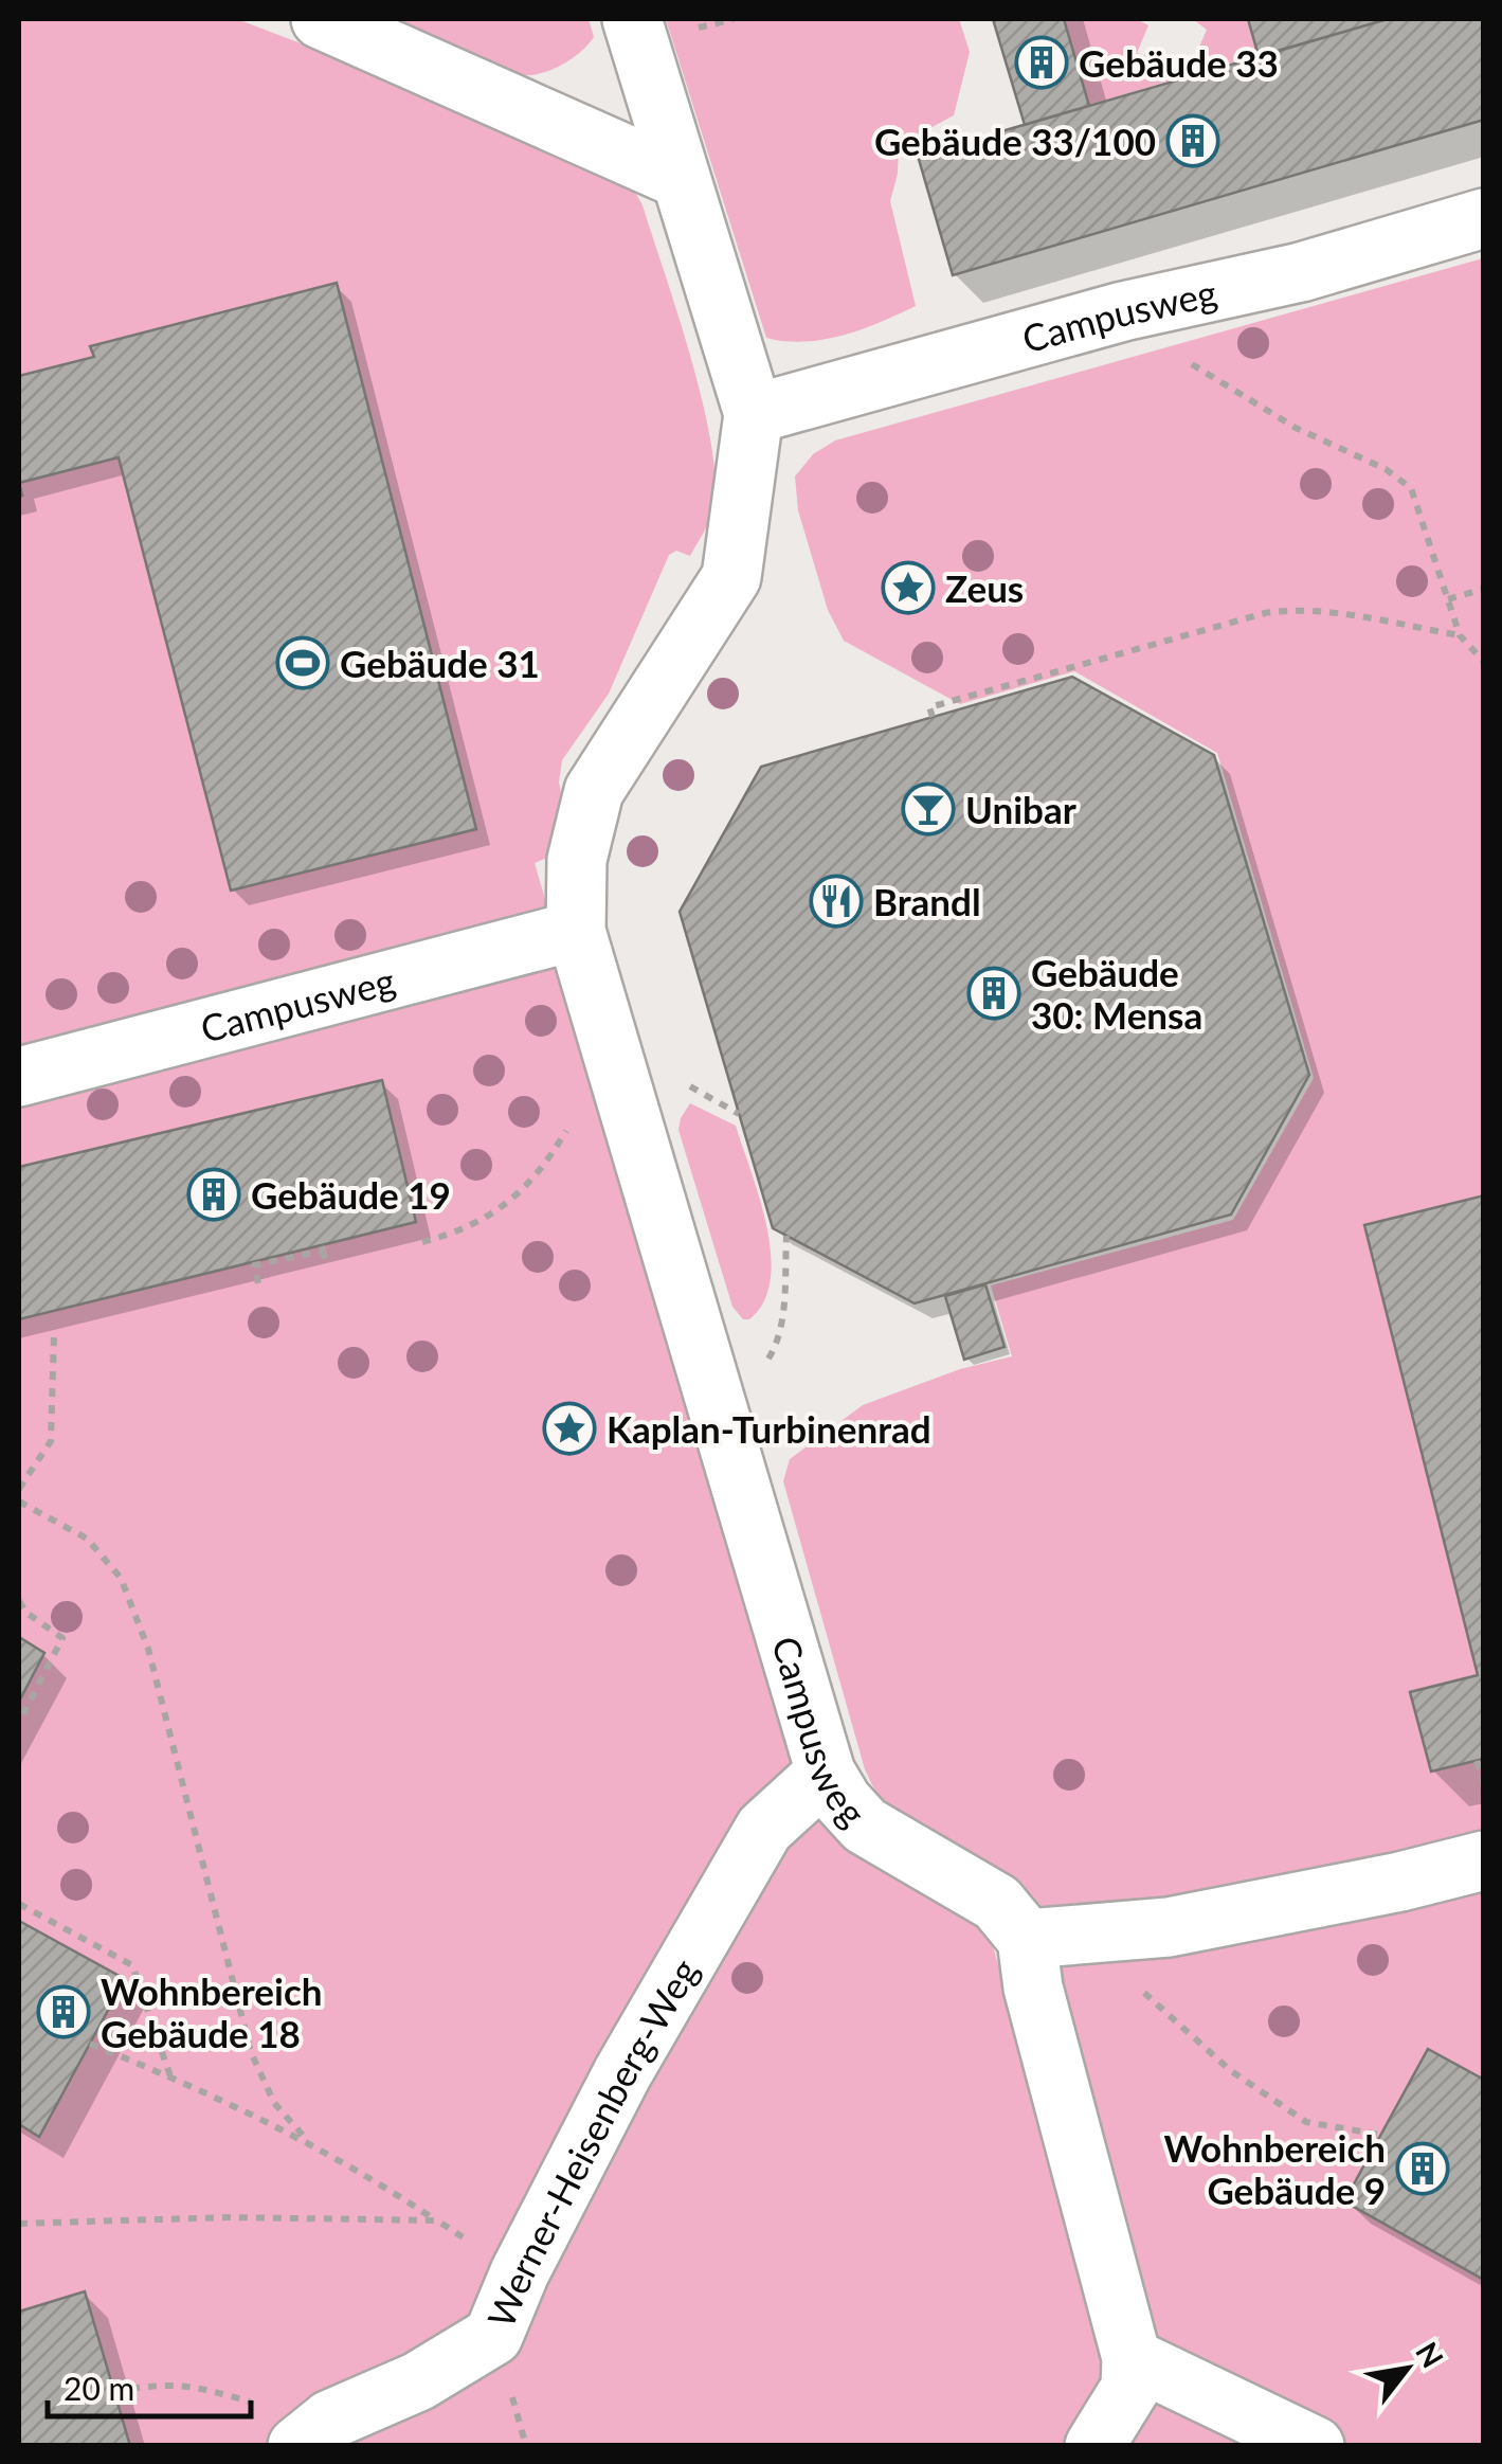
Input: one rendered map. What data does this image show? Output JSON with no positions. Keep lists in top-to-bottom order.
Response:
{
  "streets": {
    "street": ["Campusweg", "Werner-Heisenberg-Weg"]
  },
  "crossings": [
    ["Campusweg", "Werner-Heisenberg-Weg"]
  ],
  "places": {
    "building": [
      "Gebäude 33",
      "Gebäude 33/100",
      "Gebäude 30: Mensa",
      "Gebäude 19",
      "Wohnbereich Gebäude 18",
      "Wohnbereich Gebäude 9"
    ],
    "place": ["Zeus", "Kaplan-Turbinenrad"],
    "sports": ["Gebäude 31"],
    "bar": ["Unibar"],
    "restaurant": ["Brandl"]
  },
  "scale_bar": "20 m",
  "north": "top right"
}
